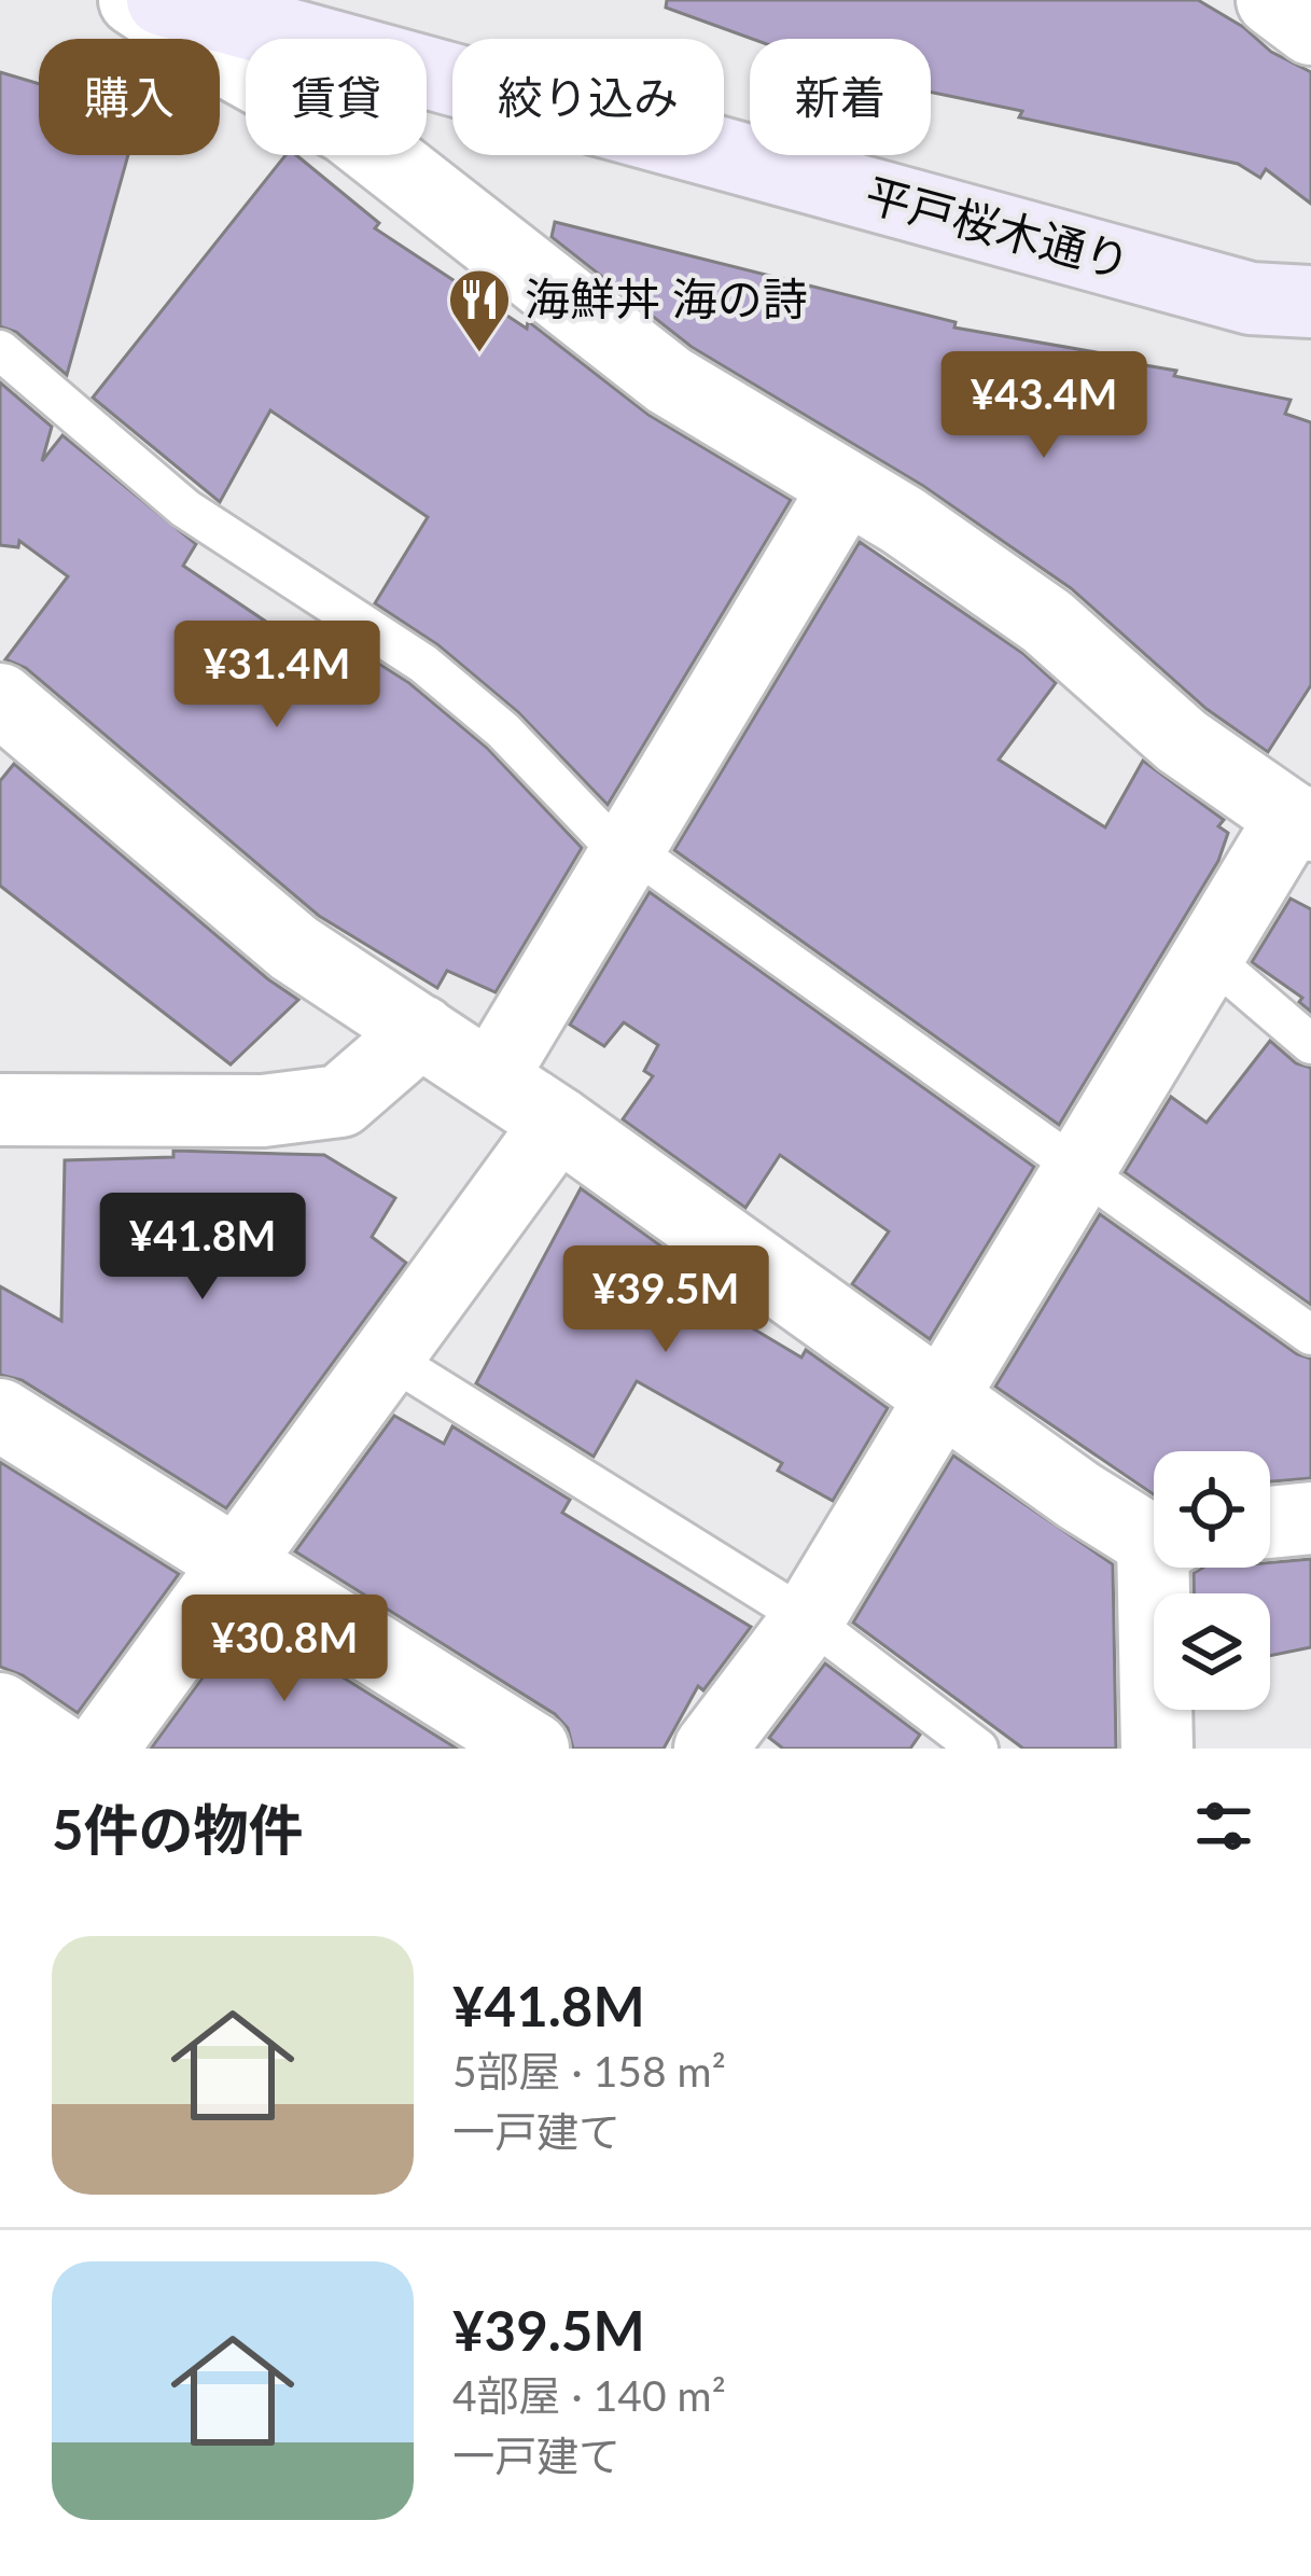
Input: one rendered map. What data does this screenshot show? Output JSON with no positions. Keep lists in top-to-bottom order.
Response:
{
  "streets": {
    "main road": ["平戸桜木通り"]
  },
  "places": {
    "restaurant": ["海鮮丼 海の詩"]
  },
  "page": {
    "chip": [
      "購入",
      "賃貸",
      "絞り込み",
      "新着"
    ],
    "price": [
      "¥43.4M",
      "¥31.4M",
      "¥41.8M",
      "¥39.5M",
      "¥30.8M"
    ],
    "heading": "5件の物件",
    "list": [
      {
        "name": "¥41.8M",
        "note": "5部屋 · 158 m² · 一戸建て"
      },
      {
        "name": "¥39.5M",
        "note": "4部屋 · 140 m² · 一戸建て"
      }
    ]
  }
}
